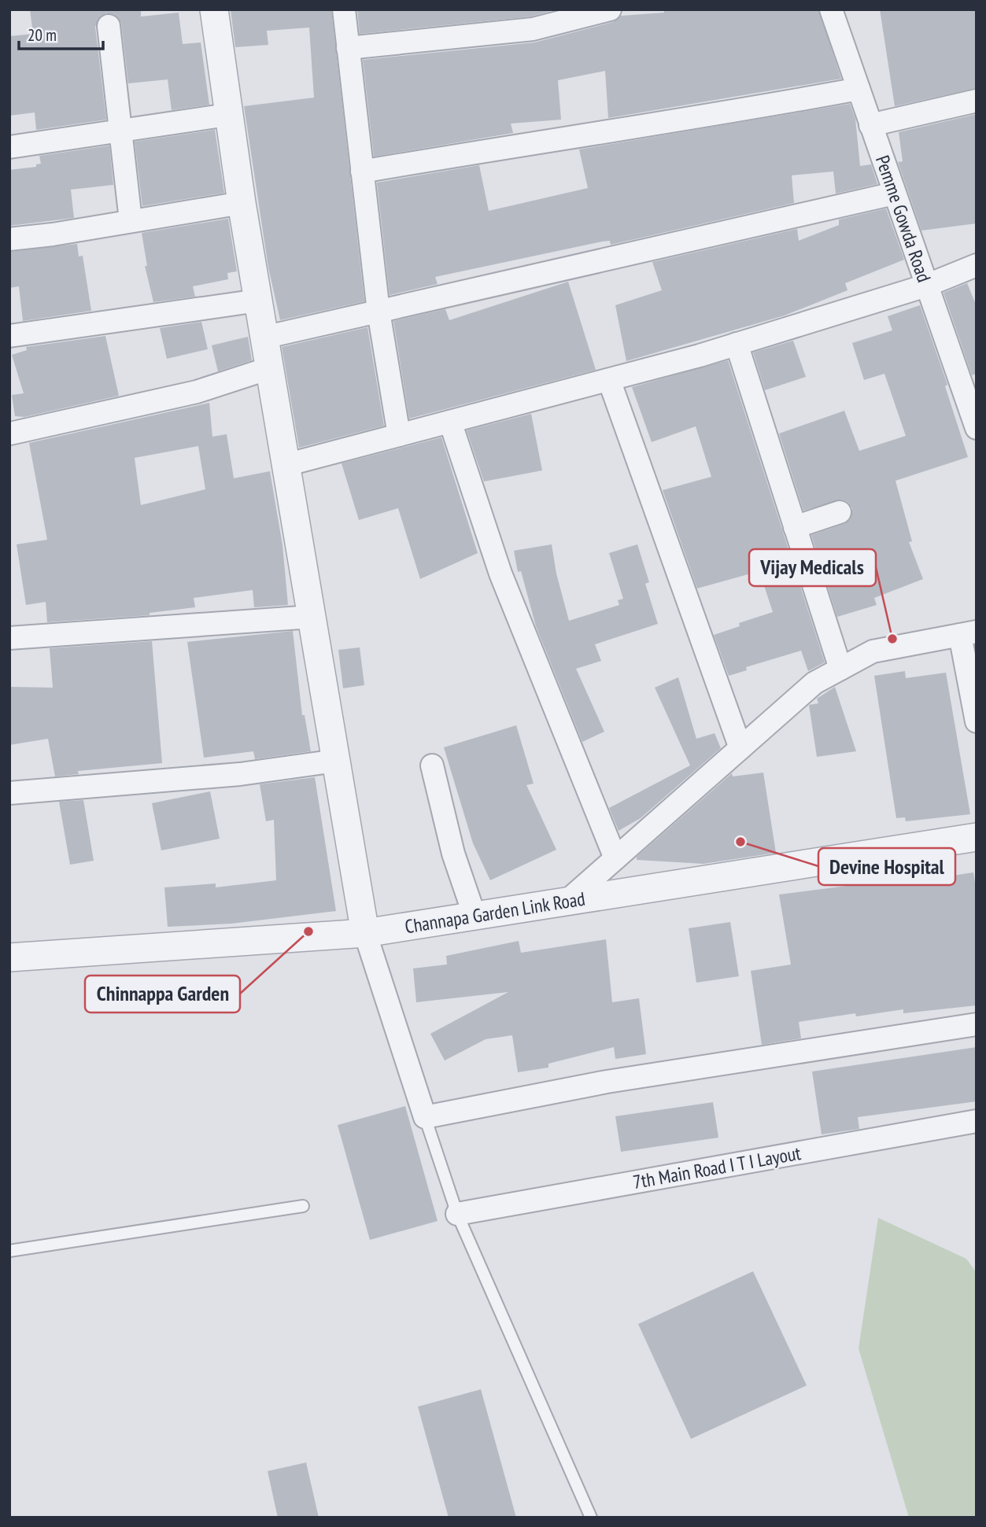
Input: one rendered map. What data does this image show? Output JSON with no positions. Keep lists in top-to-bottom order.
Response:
{
  "streets": {
    "street": ["Pemme Gowda Road", "Channapa Garden Link Road", "7th Main Road I T I Layout"]
  },
  "places": ["Vijay Medicals", "Devine Hospital", "Chinnappa Garden"],
  "scale_bar": "20 m"
}
